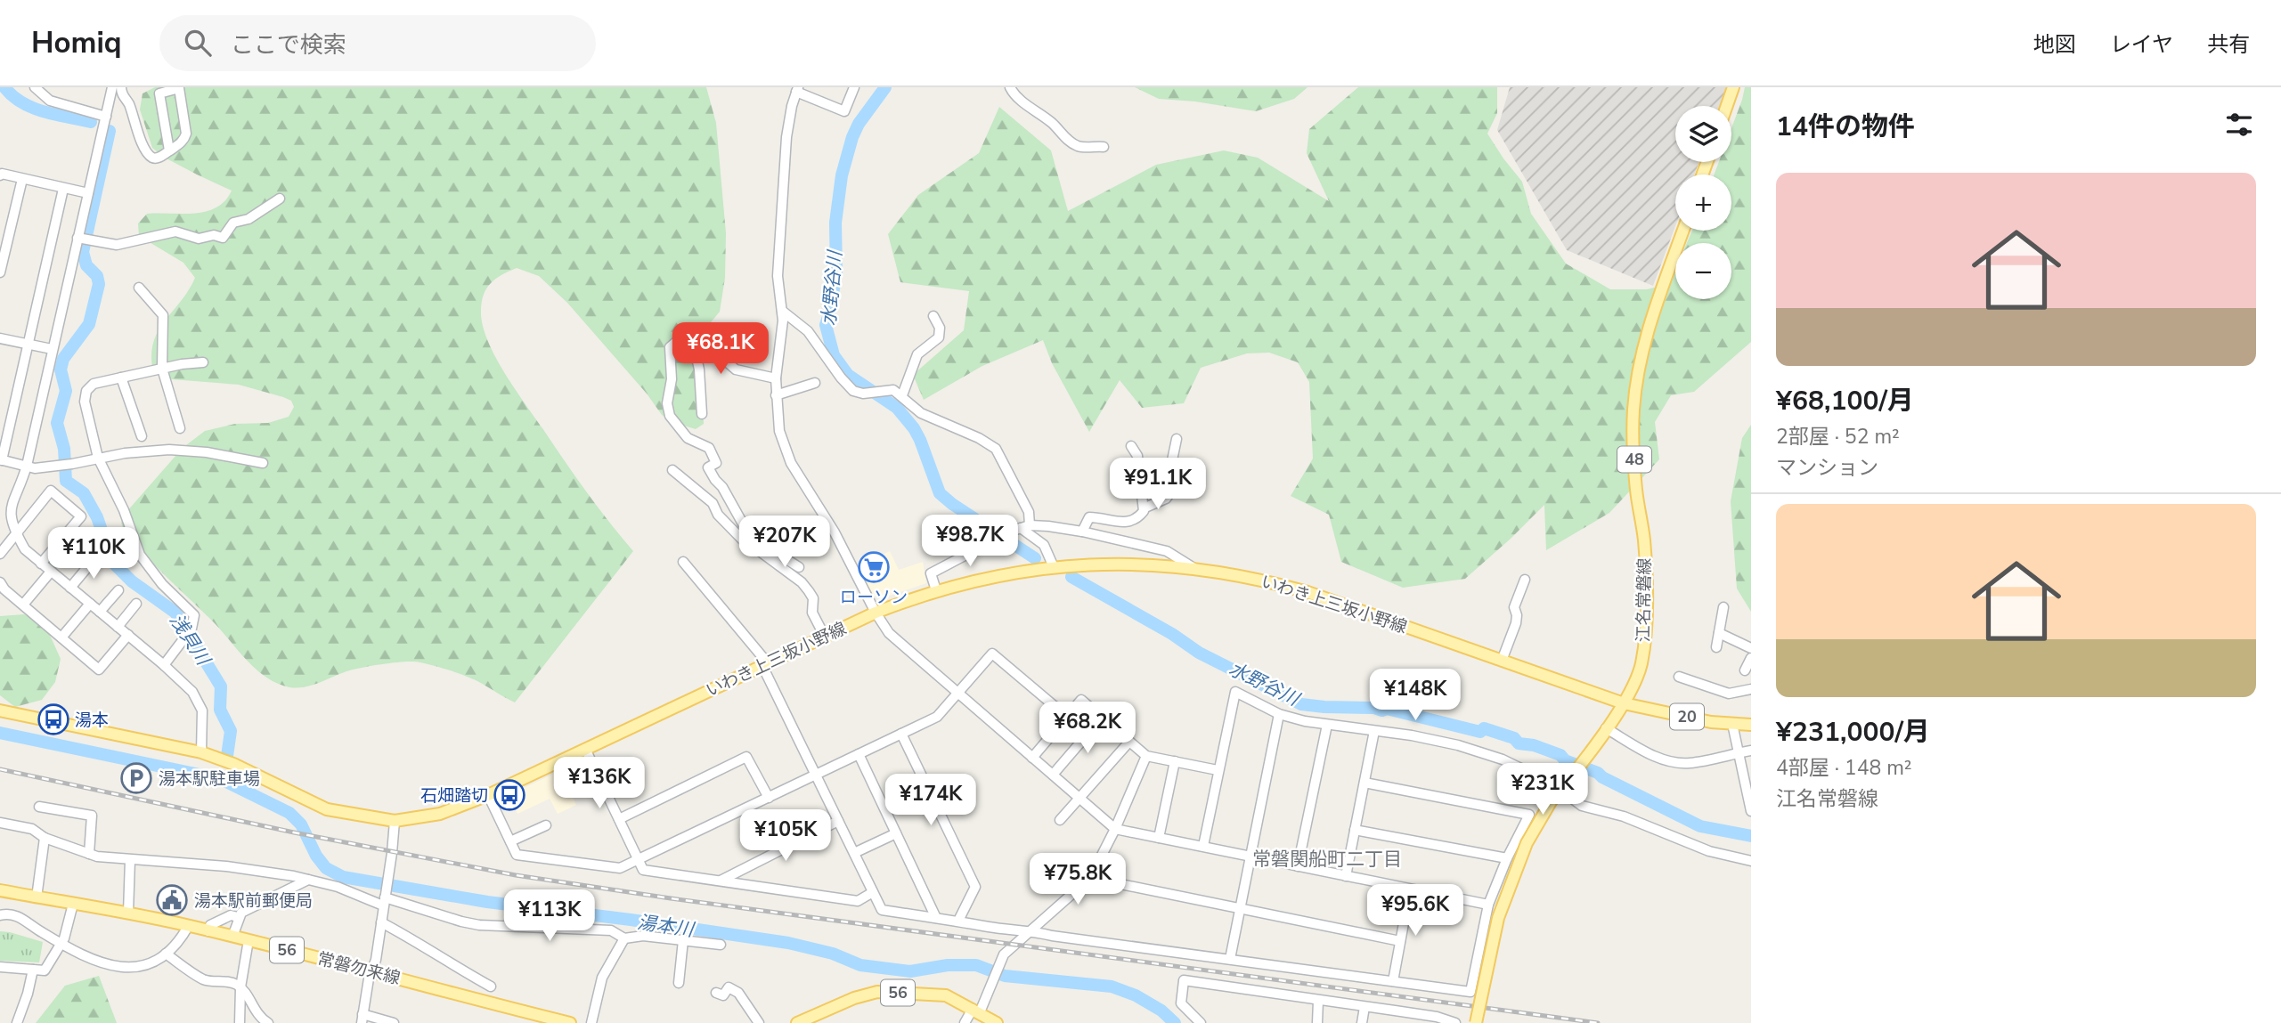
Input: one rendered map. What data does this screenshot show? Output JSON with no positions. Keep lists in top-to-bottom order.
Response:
{
  "streets": {
    "main road": [
      "48",
      "江名常磐線",
      "いわき上三坂小野線",
      "20",
      "56",
      "常磐勿来線"
    ]
  },
  "crossings": [
    ["江名常磐線", "いわき上三坂小野線"]
  ],
  "districts": ["常磐関船町二丁目"],
  "water": ["水野谷川", "浅貝川", "湯本川"],
  "places": {
    "supermarket": ["ローソン"],
    "bus stop": ["湯本", "石畑踏切"],
    "parking": ["湯本駅駐車場"],
    "public building": ["湯本駅前郵便局"]
  },
  "page": {
    "header": "Homiq",
    "search": "ここで検索",
    "nav": ["地図", "レイヤ", "共有"],
    "heading": "14件の物件",
    "map_buttons": ["+", "−"],
    "list": [
      {
        "name": "¥68,100/月",
        "note": "2部屋 · 52 m² · マンション"
      },
      {
        "name": "¥231,000/月",
        "note": "4部屋 · 148 m² · 江名常磐線"
      }
    ],
    "price": [
      "¥68.1K",
      "¥91.1K",
      "¥98.7K",
      "¥207K",
      "¥110K",
      "¥148K",
      "¥68.2K",
      "¥136K",
      "¥231K",
      "¥174K",
      "¥105K",
      "¥75.8K",
      "¥95.6K",
      "¥113K"
    ]
  }
}
